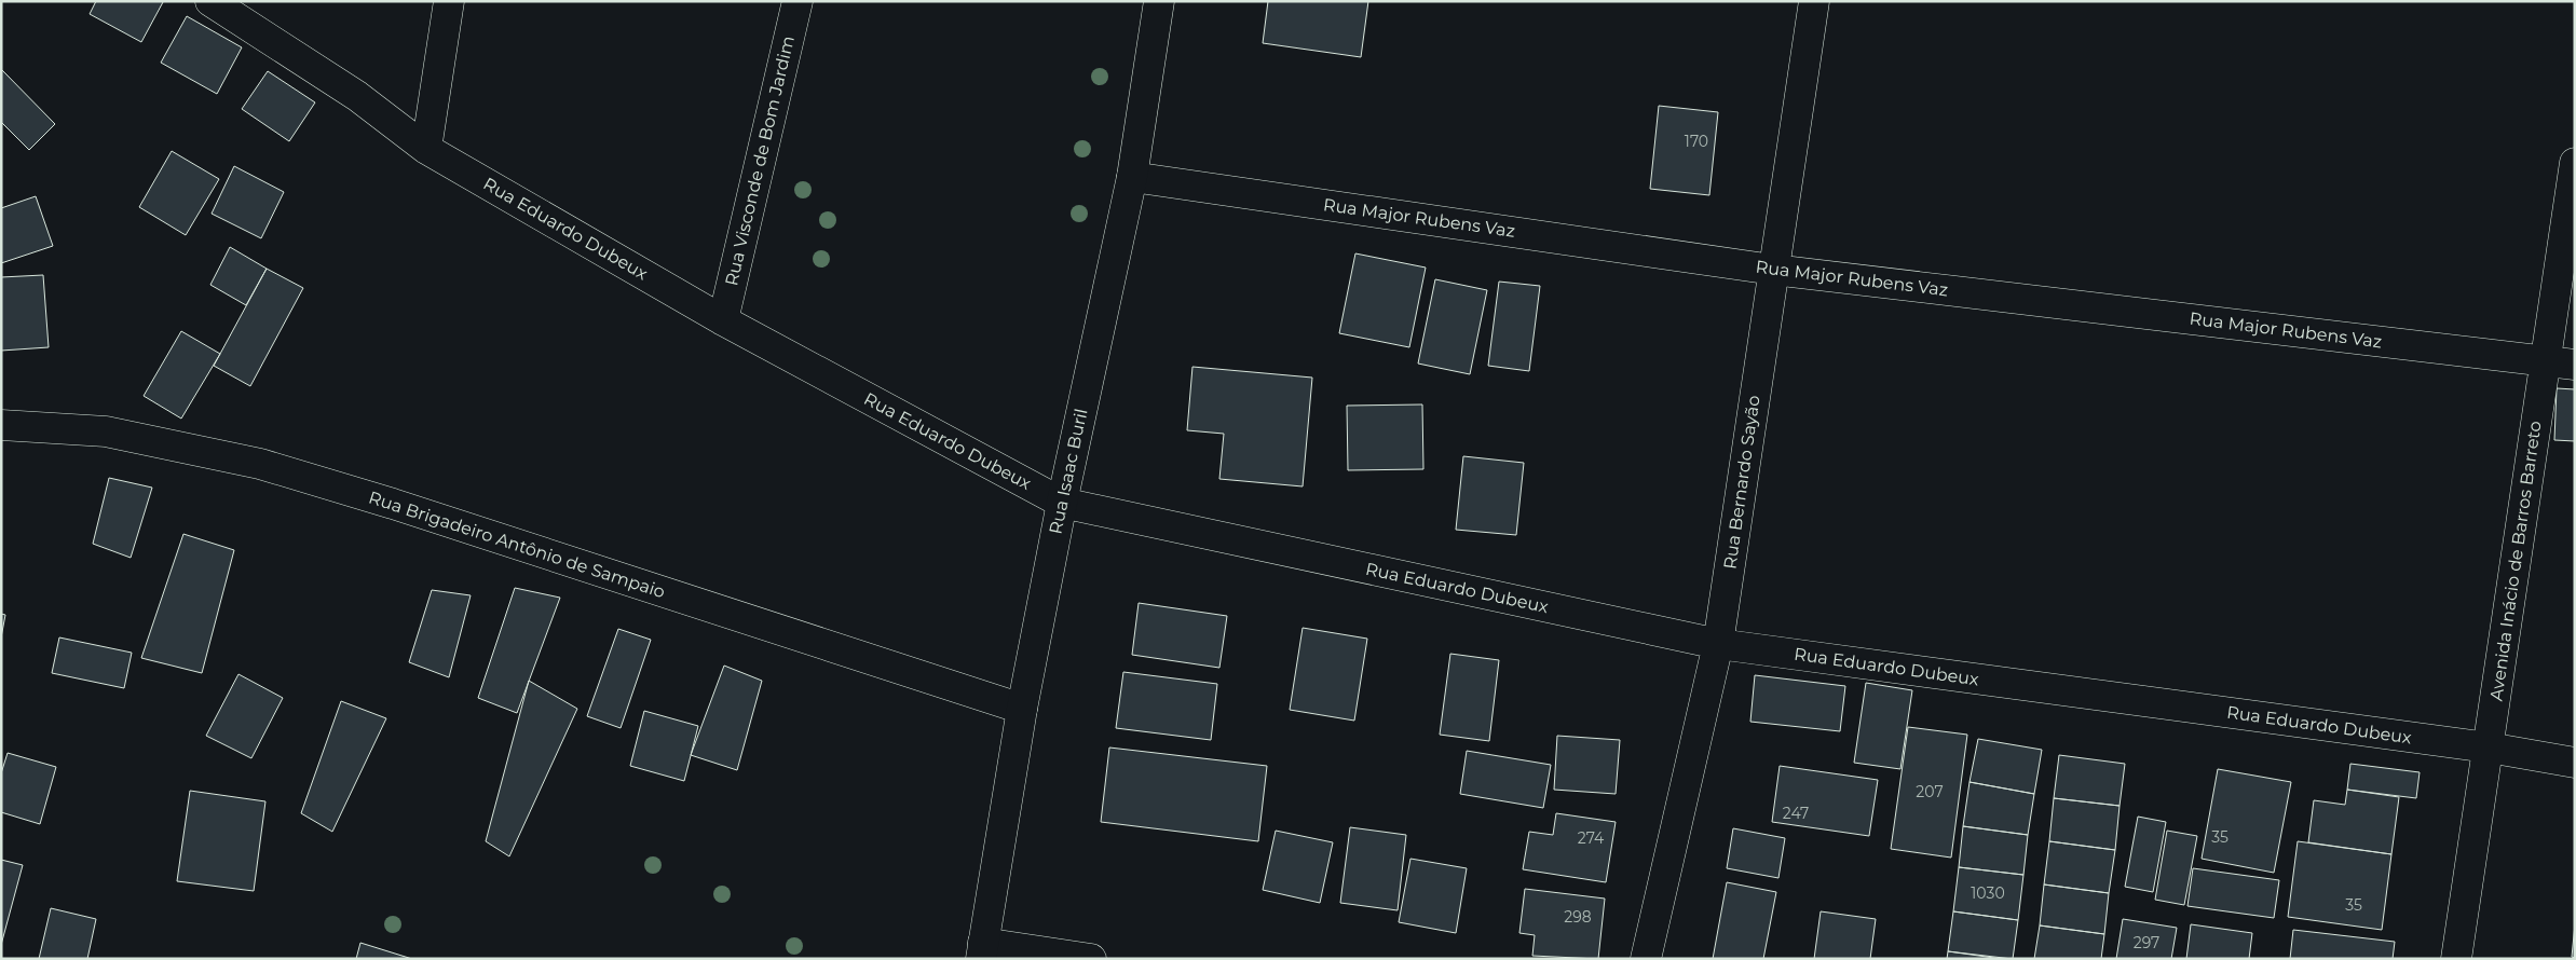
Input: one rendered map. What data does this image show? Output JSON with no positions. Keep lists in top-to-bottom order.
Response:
{
  "streets": {
    "street": [
      "Rua Visconde de Bom Jardim",
      "Rua Major Rubens Vaz",
      "Rua Eduardo Dubeux",
      "Rua Isaac Buril",
      "Rua Bernardo Sayão",
      "Rua Brigadeiro Antônio de Sampaio",
      "Avenida Inácio de Barros Barreto"
    ]
  },
  "crossings": [
    ["Rua Visconde de Bom Jardim", "Rua Eduardo Dubeux"],
    ["Rua Major Rubens Vaz", "Rua Isaac Buril"],
    ["Rua Major Rubens Vaz", "Rua Bernardo Sayão"],
    ["Rua Major Rubens Vaz", "Avenida Inácio de Barros Barreto"],
    ["Rua Eduardo Dubeux", "Rua Isaac Buril"],
    ["Rua Eduardo Dubeux", "Rua Bernardo Sayão"],
    ["Rua Eduardo Dubeux", "Avenida Inácio de Barros Barreto"],
    ["Rua Isaac Buril", "Rua Brigadeiro Antônio de Sampaio"]
  ],
  "house_numbers": [
    "170",
    "207",
    "247",
    "35",
    "274",
    "1030",
    "35",
    "298",
    "297"
  ]
}
